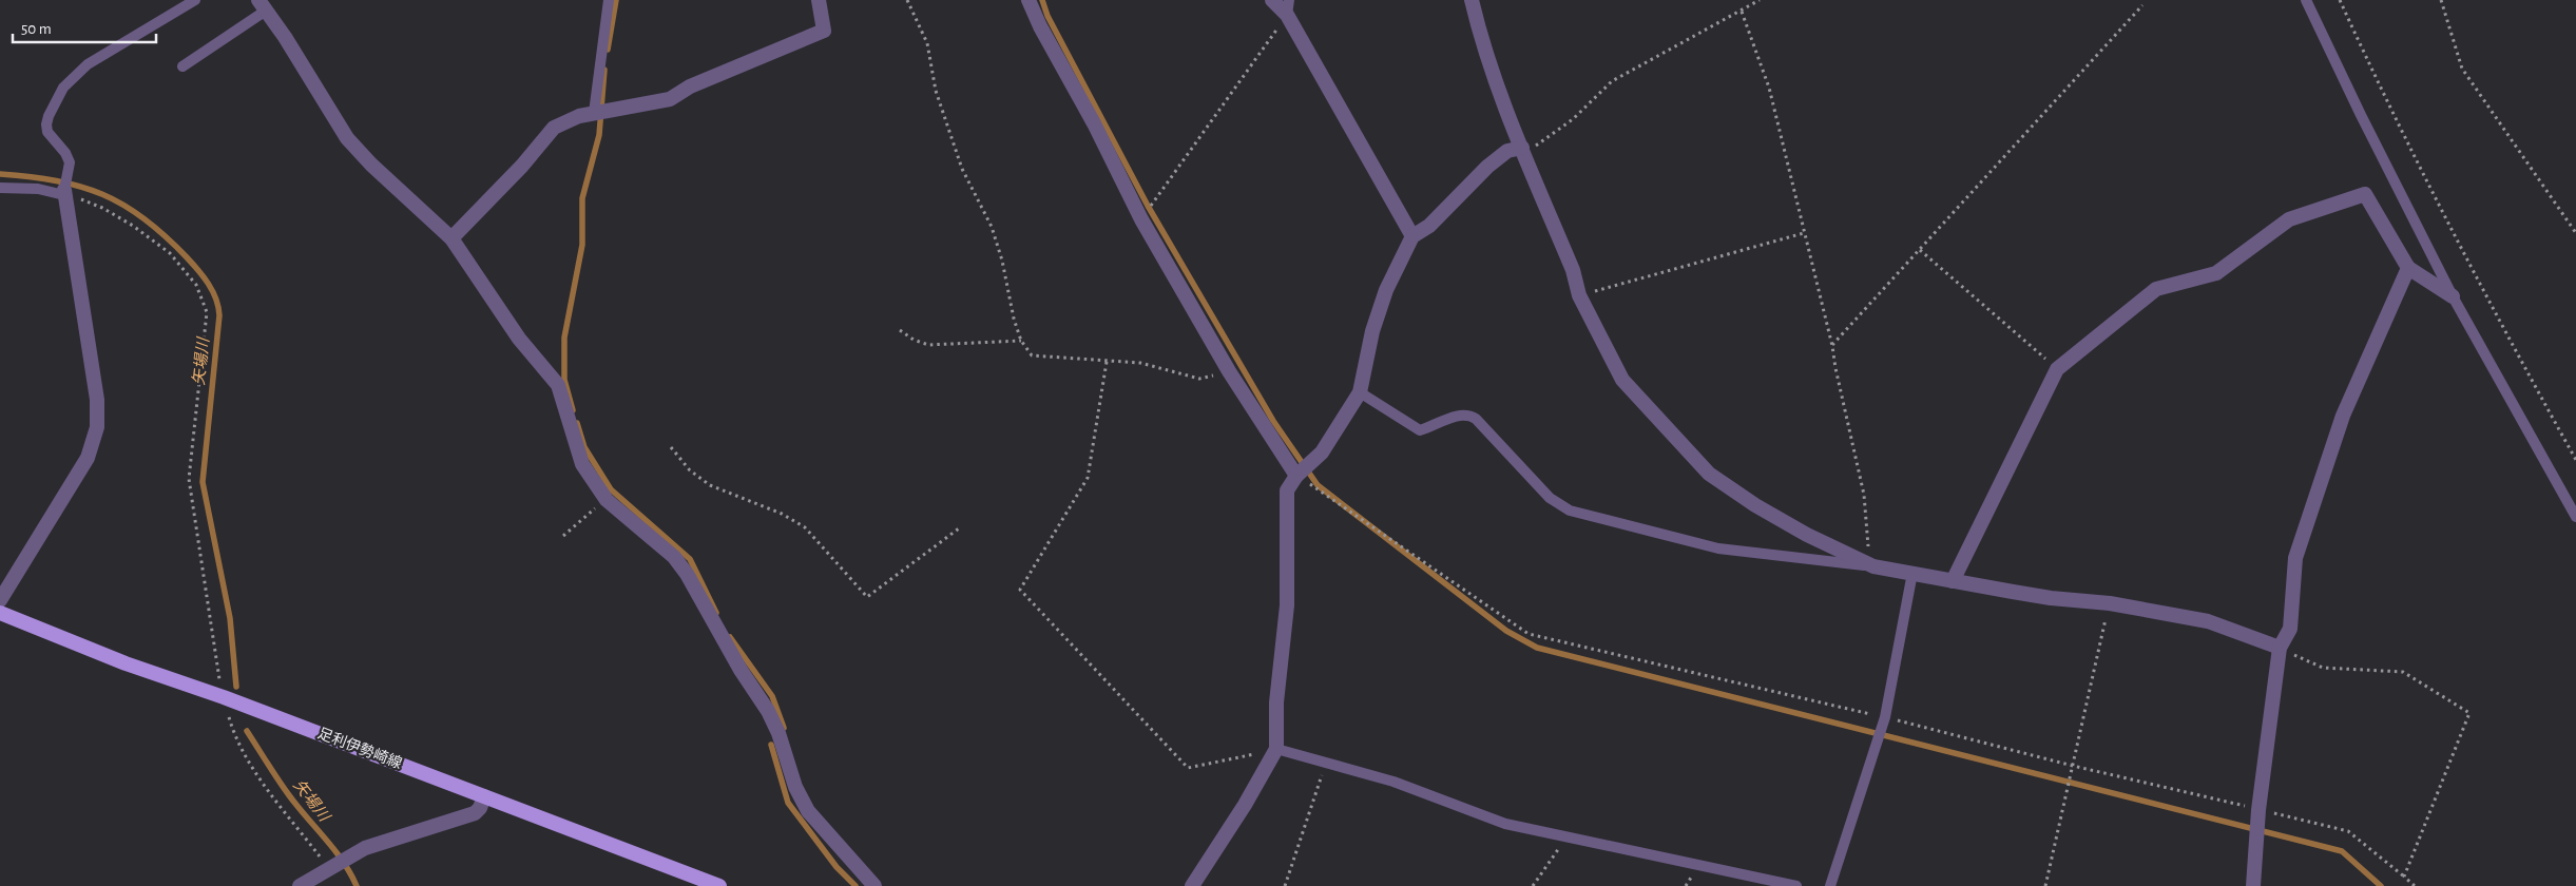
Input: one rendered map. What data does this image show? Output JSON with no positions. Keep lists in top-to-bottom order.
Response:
{
  "streets": {
    "main road": ["足利伊勢崎線"]
  },
  "water": ["矢場川"],
  "scale_bar": "50 m"
}
